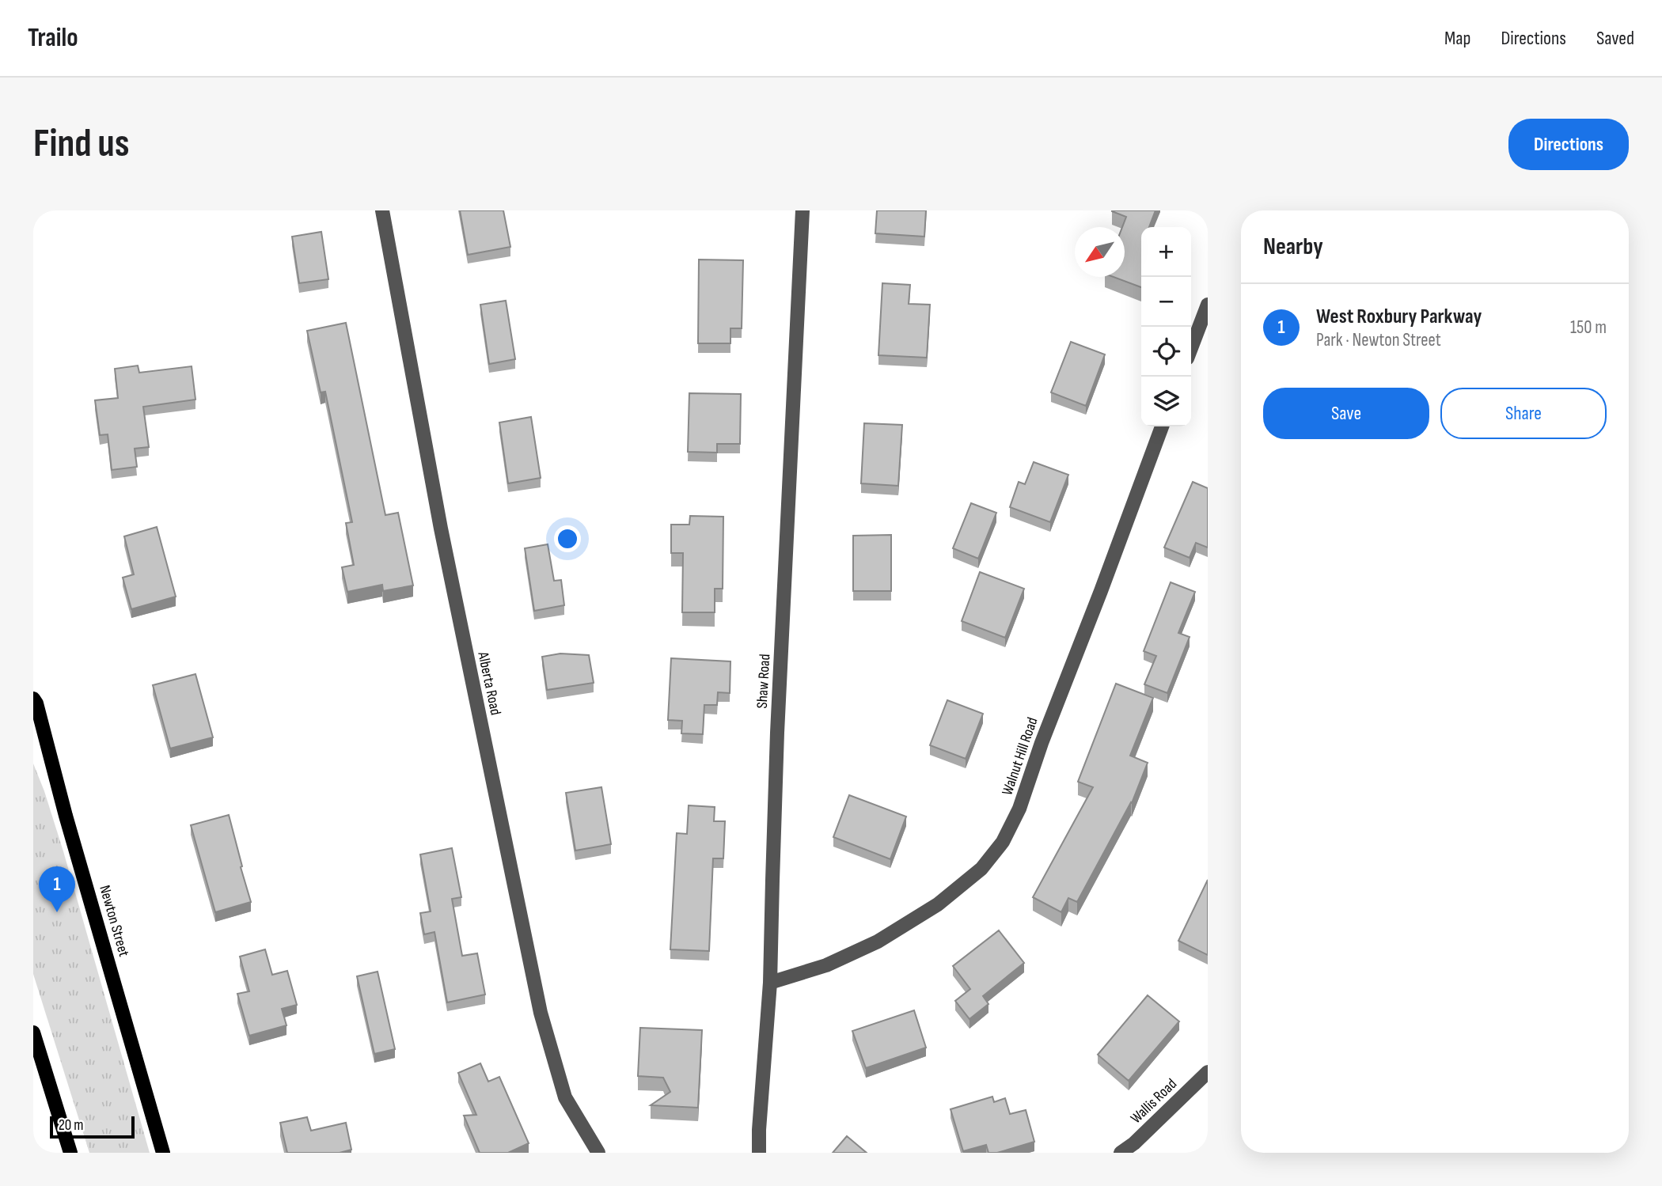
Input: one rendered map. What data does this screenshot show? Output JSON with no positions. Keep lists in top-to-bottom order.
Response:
{
  "streets": {
    "main road": ["Newton Street"],
    "street": [
      "Shaw Road",
      "Alberta Road",
      "Walnut Hill Road",
      "Wallis Road"
    ]
  },
  "crossings": [
    ["Shaw Road", "Walnut Hill Road"]
  ],
  "scale_bar": "20 m",
  "north": "bottom left",
  "page": {
    "header": "Trailo",
    "nav": ["Map", "Directions", "Saved"],
    "buttons": [
      "Directions",
      ["Save", "Share"]
    ],
    "title": "Find us",
    "heading": "Nearby",
    "map_buttons": ["+", "−"],
    "list": [
      {
        "mark": "1",
        "name": "West Roxbury Parkway",
        "note": "Park · Newton Street",
        "value": "150 m"
      }
    ],
    "pins": "1",
    "scale": "20 m"
  }
}
